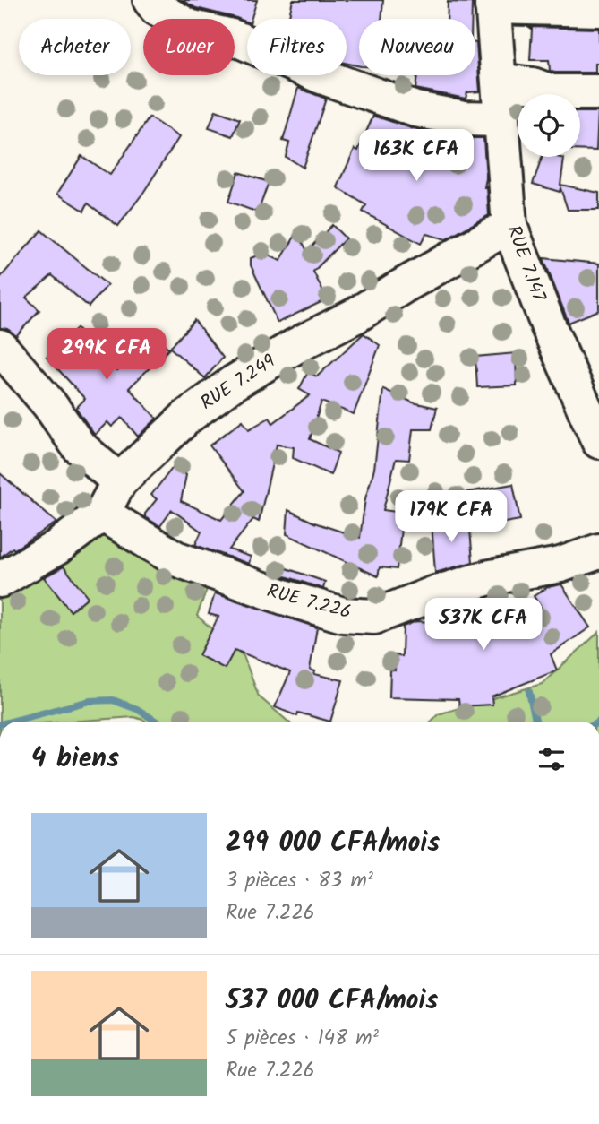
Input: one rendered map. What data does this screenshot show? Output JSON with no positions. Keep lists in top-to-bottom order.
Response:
{
  "streets": {
    "street": ["RUE 7.147", "RUE 7.249", "RUE 7.226"]
  },
  "crossings": [
    ["RUE 7.147", "RUE 7.249"],
    ["RUE 7.249", "RUE 7.226"]
  ],
  "page": {
    "chip": [
      "Acheter",
      "Louer",
      "Filtres",
      "Nouveau"
    ],
    "price": [
      "163K CFA",
      "299K CFA",
      "179K CFA",
      "537K CFA"
    ],
    "heading": "4 biens",
    "list": [
      {
        "name": "299 000 CFA/mois",
        "note": "3 pièces · 83 m² · Rue 7.226"
      },
      {
        "name": "537 000 CFA/mois",
        "note": "5 pièces · 148 m² · Rue 7.226"
      }
    ]
  }
}
